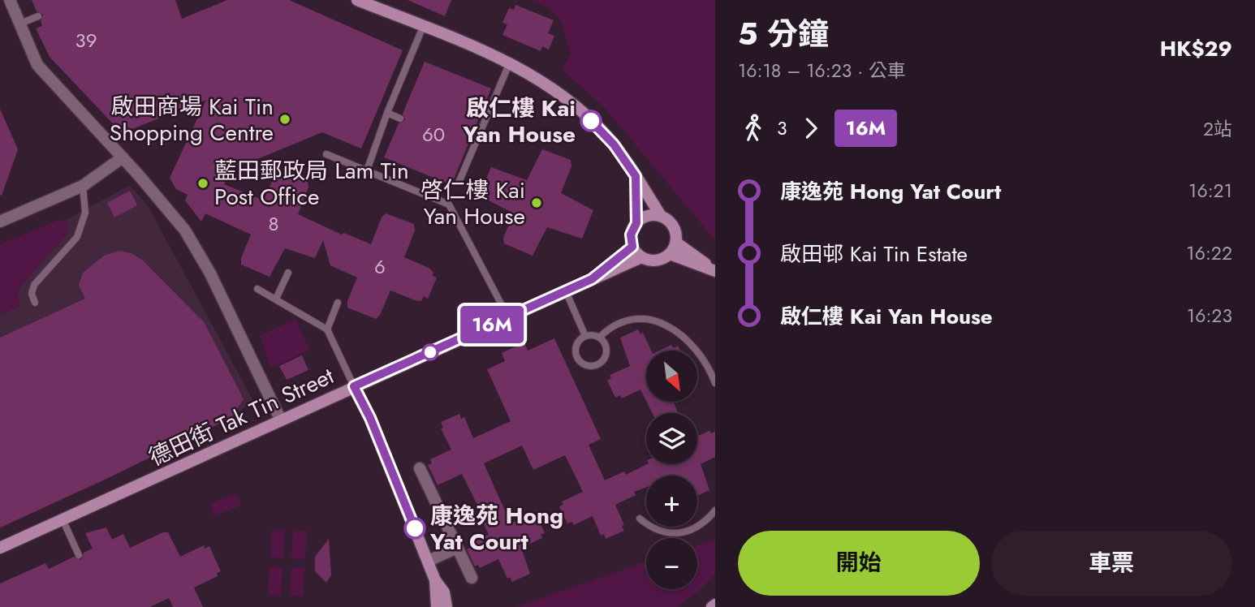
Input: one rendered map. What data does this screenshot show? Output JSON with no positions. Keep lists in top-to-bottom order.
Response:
{
  "streets": {
    "street": ["德田街 Tak Tin Street"]
  },
  "places": [
    "啟田商場 Kai Tin Shopping Centre",
    "啟仁樓 Kai Yan House",
    "藍田郵政局 Lam Tin Post Office",
    "啓仁樓 Kai Yan House",
    "康逸苑 Hong Yat Court"
  ],
  "lines": ["bus line 16M"],
  "house_numbers": [
    "39",
    "60",
    "8",
    "6"
  ],
  "north": "bottom right",
  "page": {
    "on_map": "16M",
    "heading": ["5 分鐘", "16:18 – 16:23 · 公車", "HK$29"],
    "legs": ["3", "16M", "2站"],
    "list": [
      {
        "name": "康逸苑 Hong Yat Court",
        "value": "16:21"
      },
      {
        "name": "啟田邨 Kai Tin Estate",
        "value": "16:22"
      },
      {
        "name": "啟仁樓 Kai Yan House",
        "value": "16:23"
      }
    ],
    "map_buttons": ["+", "−"],
    "buttons": ["開始", "車票"]
  }
}
